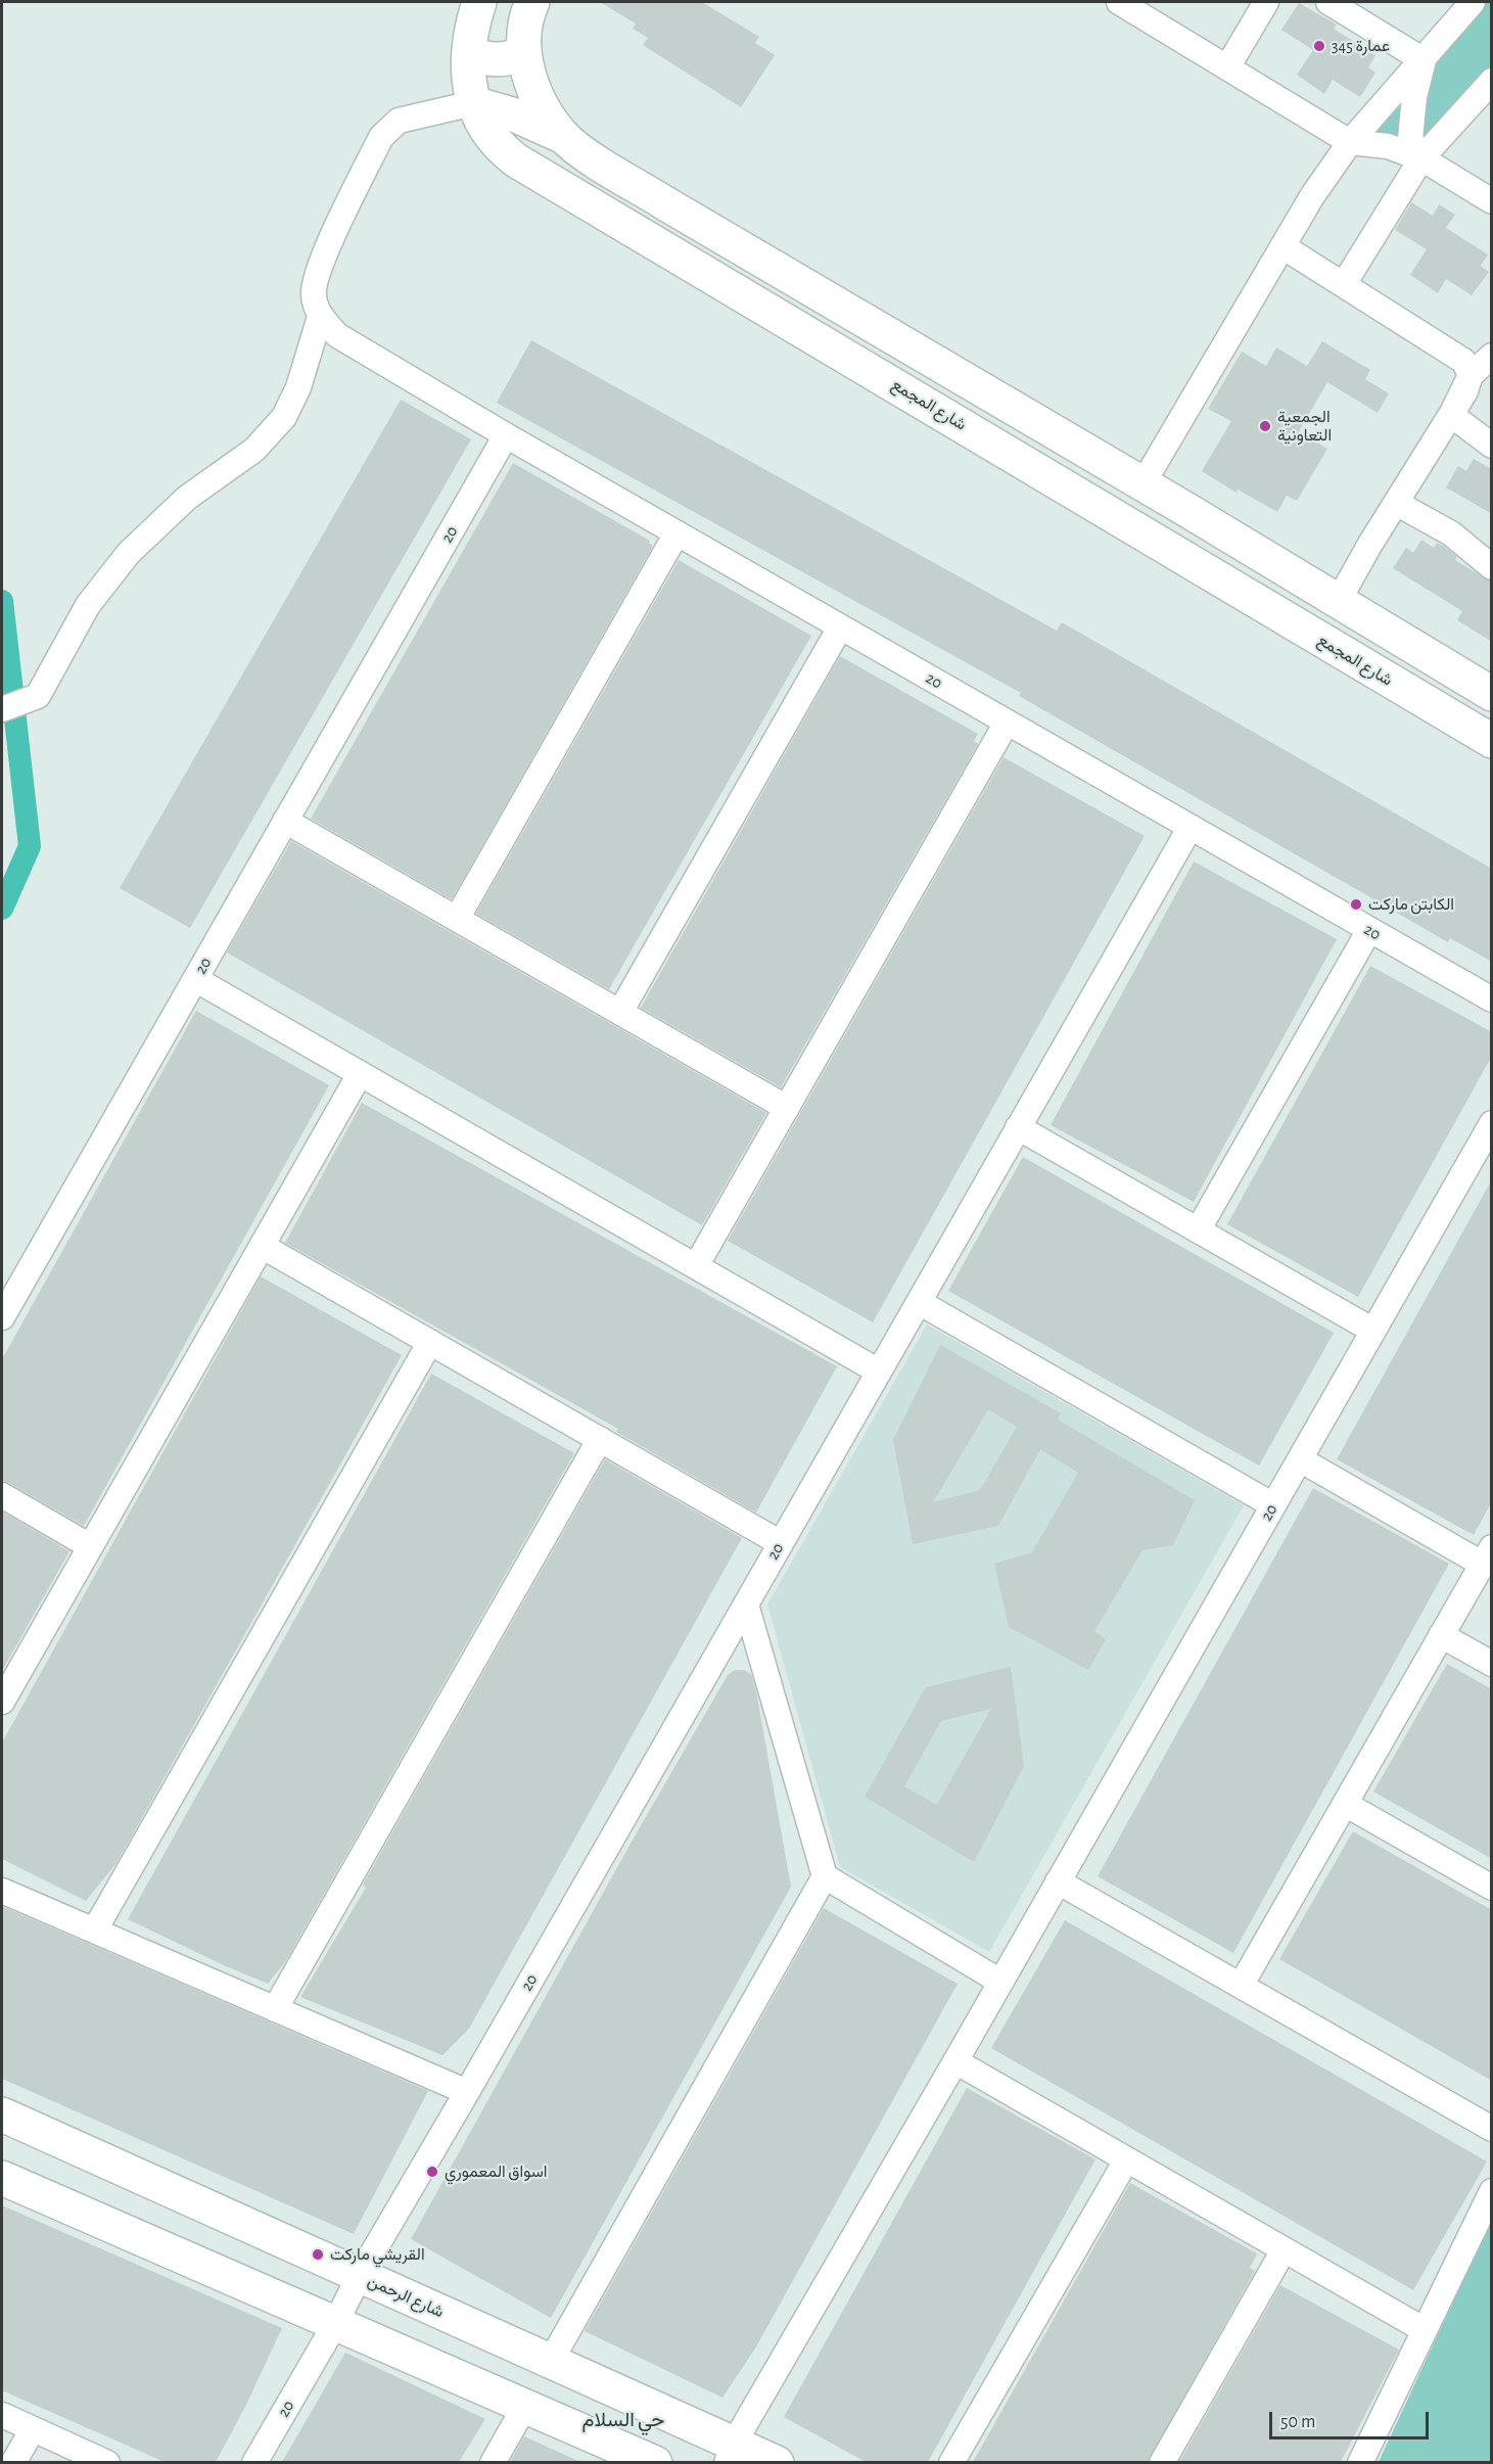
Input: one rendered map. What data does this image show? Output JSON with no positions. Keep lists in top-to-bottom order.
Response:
{
  "streets": {
    "street": ["شارع المجمع", "20", "شارع الرحمن"]
  },
  "crossings": [
    ["20", "شارع الرحمن"]
  ],
  "districts": ["حي السلام"],
  "places": [
    "عمارة 345",
    "الجمعية التعاونية",
    "الكابتن ماركت",
    "اسواق المعموري",
    "القريشي ماركت"
  ],
  "scale_bar": "50 m"
}
